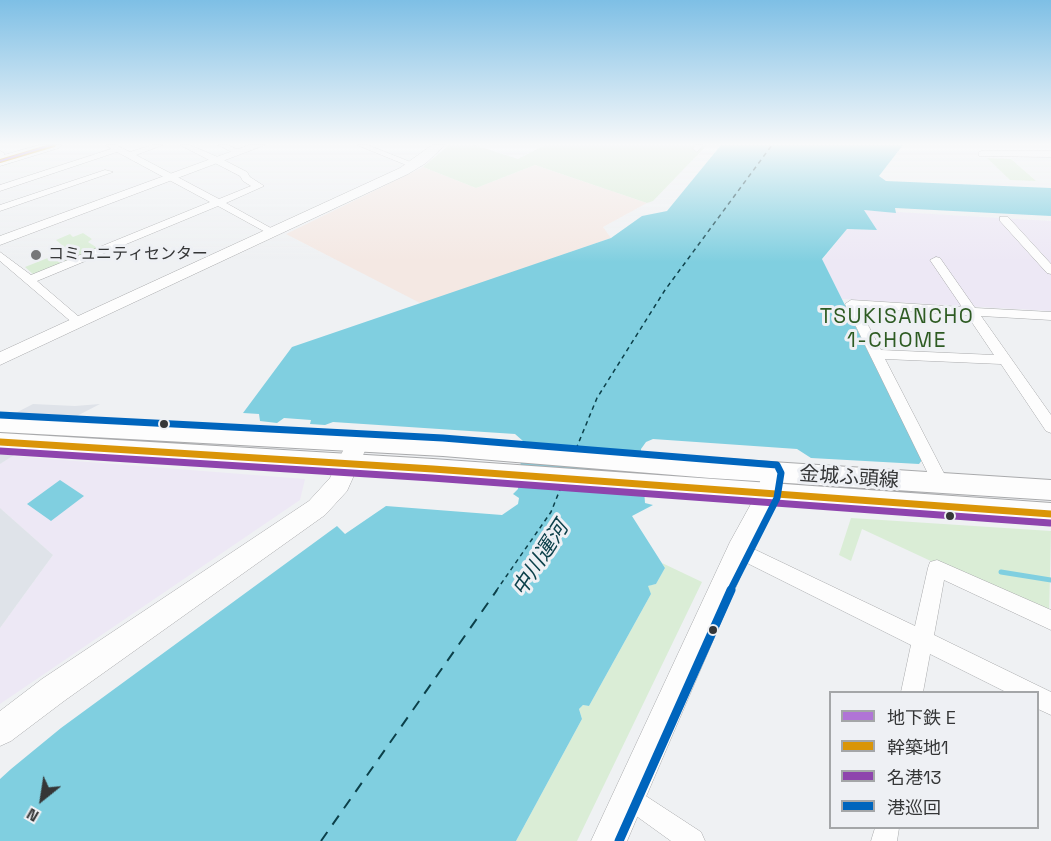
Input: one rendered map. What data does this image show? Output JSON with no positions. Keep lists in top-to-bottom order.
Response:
{
  "streets": {
    "main road": ["金城ふ頭線"]
  },
  "districts": ["TSUKISANCHO 1-CHOME"],
  "water": ["中川運河"],
  "places": ["コミュニティセンター"],
  "lines": ["transit line 港巡回", "transit line 幹築地1", "transit line 名港13"],
  "legend": [
    "地下鉄 E",
    "幹築地1",
    "名港13",
    "港巡回"
  ],
  "north": "bottom left"
}
